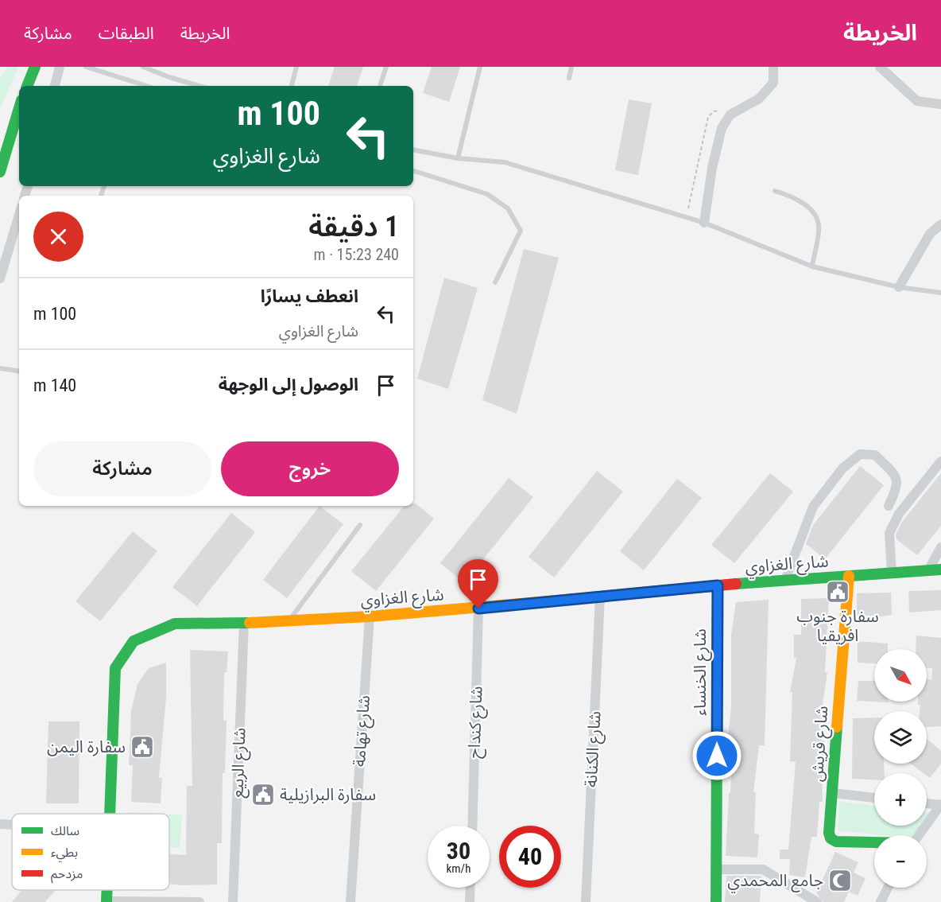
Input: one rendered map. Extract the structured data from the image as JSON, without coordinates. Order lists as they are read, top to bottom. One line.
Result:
{"streets":{"main road":["شارع الغزاوي","شارع الخنساء","شارع قريش"],"street":["شارع كنداح","شارع تهامة","شارع الكنانة","شارع الربيع"]},"crossings":[["شارع الغزاوي","شارع الخنساء"],["شارع الغزاوي","شارع كنداح"],["شارع الغزاوي","شارع تهامة"],["شارع الغزاوي","شارع قريش"],["شارع الغزاوي","شارع الكنانة"],["شارع الغزاوي","شارع الربيع"]],"places":{"public building":["سفارة جنوب افريقيا","سفارة اليمن","سفارة البرازيلية"],"mosque":["جامع المحمدي"]},"legend":["سالك","بطيء","مزدحم"],"north":"bottom right","page":{"header":"الخريطة","nav":["الخريطة","الطبقات","مشاركة"],"turn":["100 m","شارع الغزاوي"],"heading":["1 دقيقة","240 m · 15:23"],"list":[{"name":"انعطف يسارًا","note":"شارع الغزاوي","value":"100 m"},{"name":"الوصول إلى الوجهة","value":"140 m"}],"buttons":["خروج","مشاركة"],"map_buttons":["+","−"],"speed":"30 km/h","limit":"40"}}
